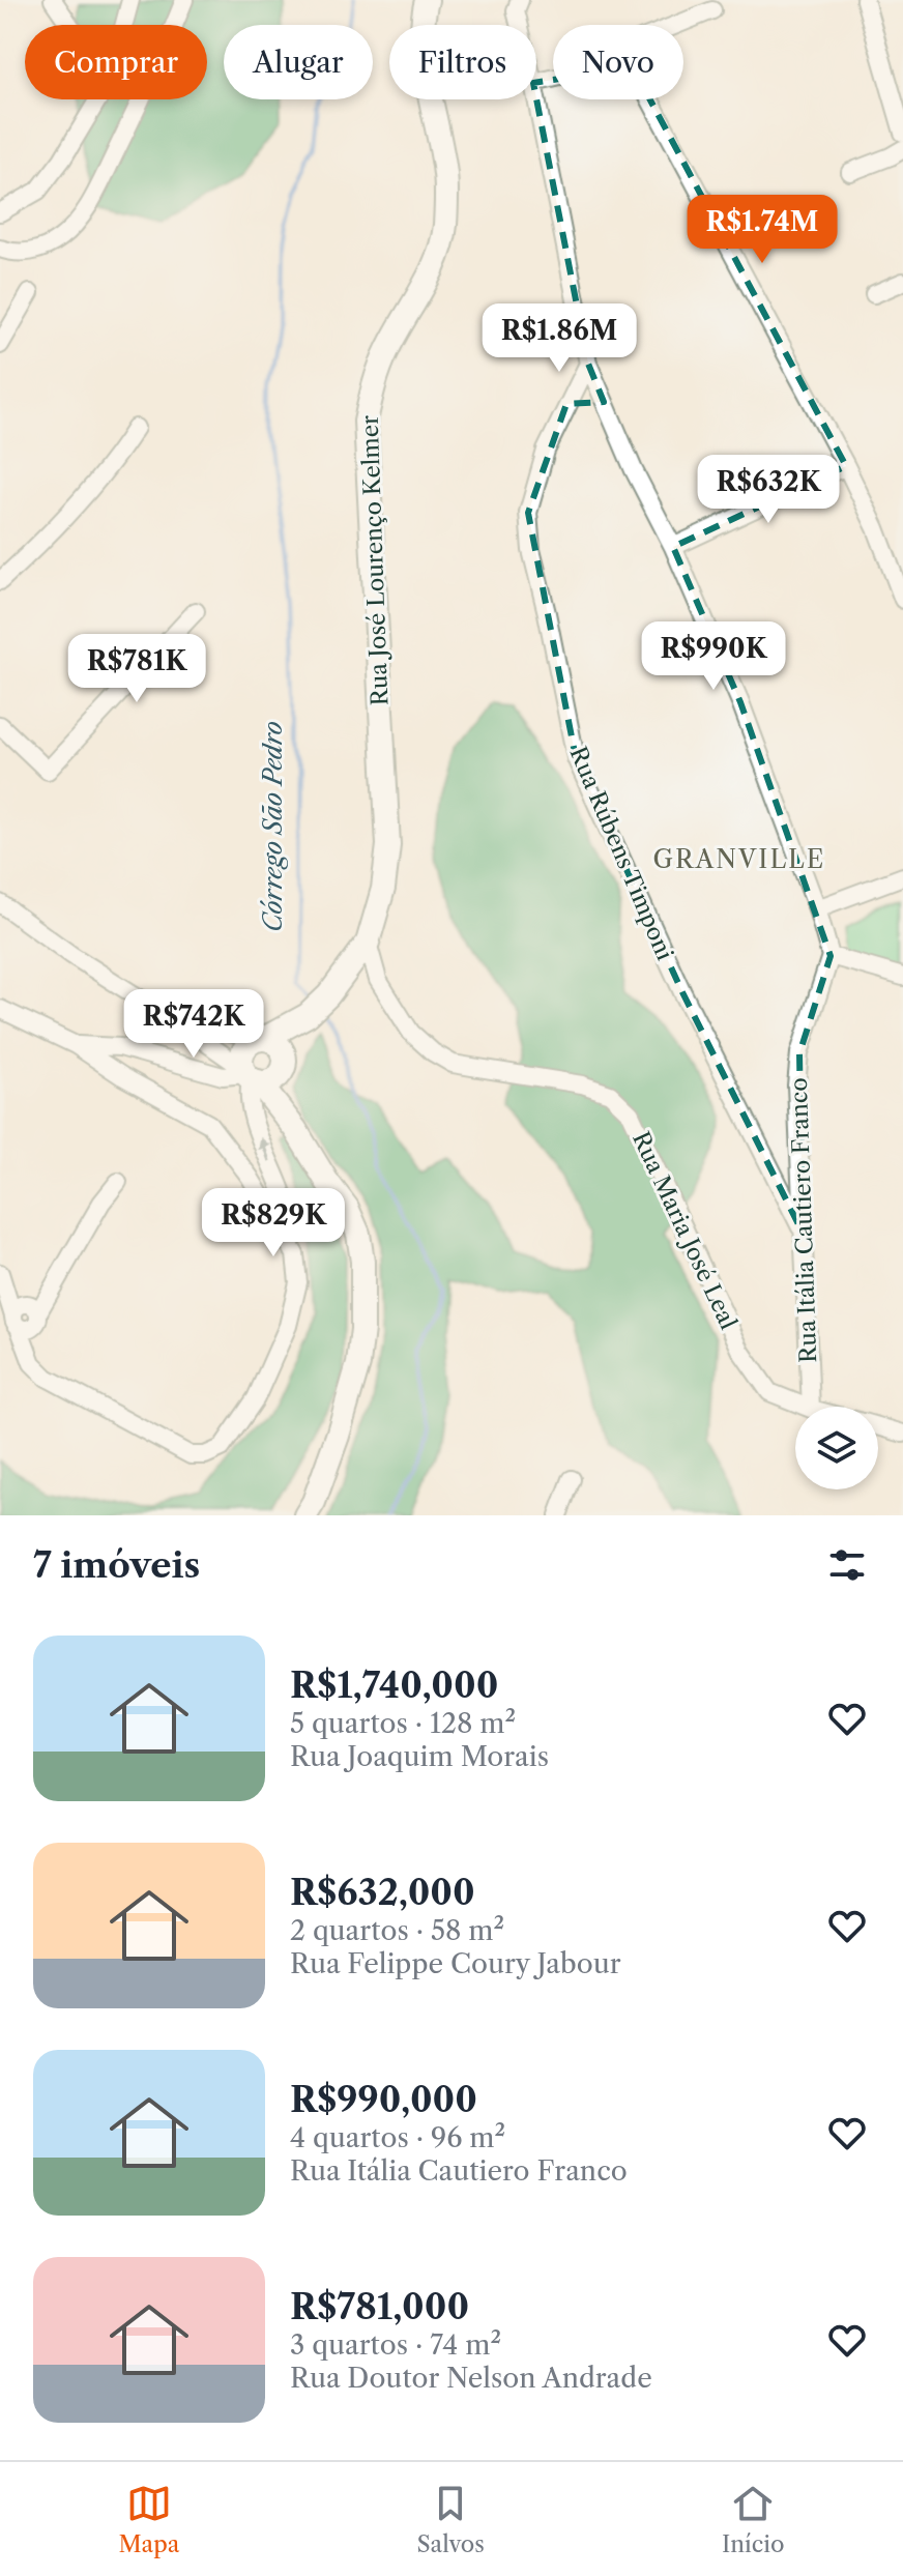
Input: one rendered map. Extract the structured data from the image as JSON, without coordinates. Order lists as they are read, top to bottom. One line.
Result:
{"streets":{"main road":["Rua José Lourenço Kelmer"],"street":["Rua Rúbens Timponi","Rua Itália Cautiero Franco","Rua Maria José Leal"]},"crossings":[["Rua José Lourenço Kelmer","Rua Maria José Leal"],["Rua Rúbens Timponi","Rua Itália Cautiero Franco"]],"districts":["GRANVILLE"],"water":["Córrego São Pedro"],"page":{"chip":["Comprar","Alugar","Filtros","Novo"],"price":["R$1.74M","R$1.86M","R$632K","R$990K","R$781K","R$742K","R$829K"],"heading":"7 imóveis","list":[{"name":"R$1,740,000","note":"5 quartos · 128 m² · Rua Joaquim Morais"},{"name":"R$632,000","note":"2 quartos · 58 m² · Rua Felippe Coury Jabour"},{"name":"R$990,000","note":"4 quartos · 96 m² · Rua Itália Cautiero Franco"},{"name":"R$781,000","note":"3 quartos · 74 m² · Rua Doutor Nelson Andrade"}],"tabs":["Mapa","Salvos","Início"]}}
